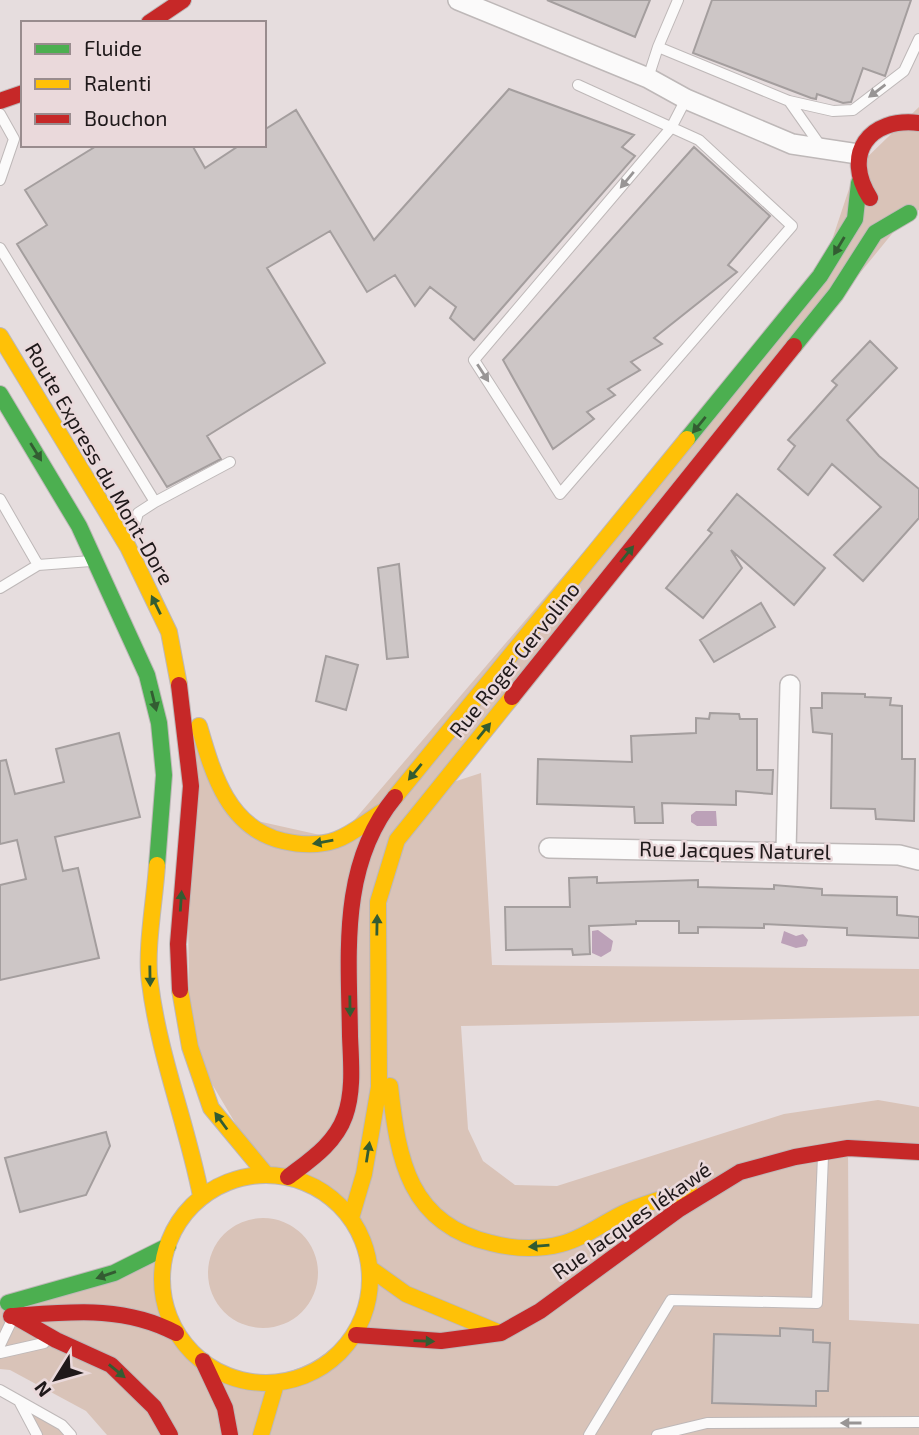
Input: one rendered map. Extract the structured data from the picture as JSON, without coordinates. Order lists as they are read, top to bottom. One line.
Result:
{"streets":{"main road":["Route Express du Mont-Dore","Rue Roger Gervolino","Rue Jacques Iékawé"],"street":["Rue Jacques Naturel"]},"crossings":[["Route Express du Mont-Dore","Rue Roger Gervolino"],["Route Express du Mont-Dore","Rue Jacques Iékawé"],["Rue Roger Gervolino","Rue Jacques Iékawé"]],"legend":["Fluide","Ralenti","Bouchon"],"north":"bottom left"}
